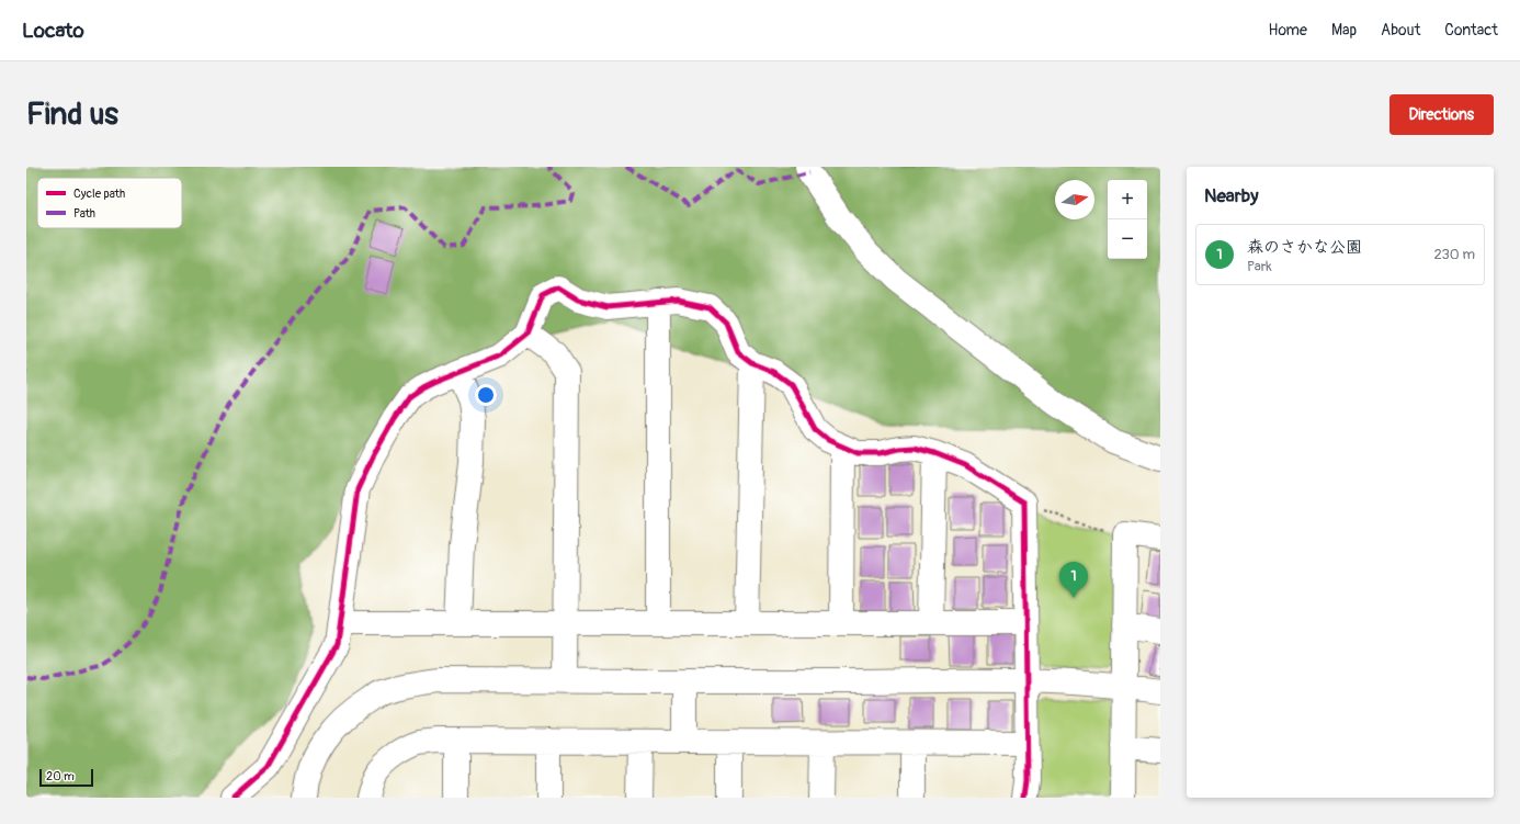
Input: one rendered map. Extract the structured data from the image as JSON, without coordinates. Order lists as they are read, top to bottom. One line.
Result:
{"legend":["Cycle path","Path"],"scale_bar":"20 m","north":"right","page":{"header":"Locato","nav":["Home","Map","About","Contact"],"buttons":"Directions","title":"Find us","heading":"Nearby","map_buttons":["+","−"],"list":[{"mark":"1","name":"森のさかな公園","note":"Park","value":"230 m"}],"pins":"1","scale":"20 m"}}
